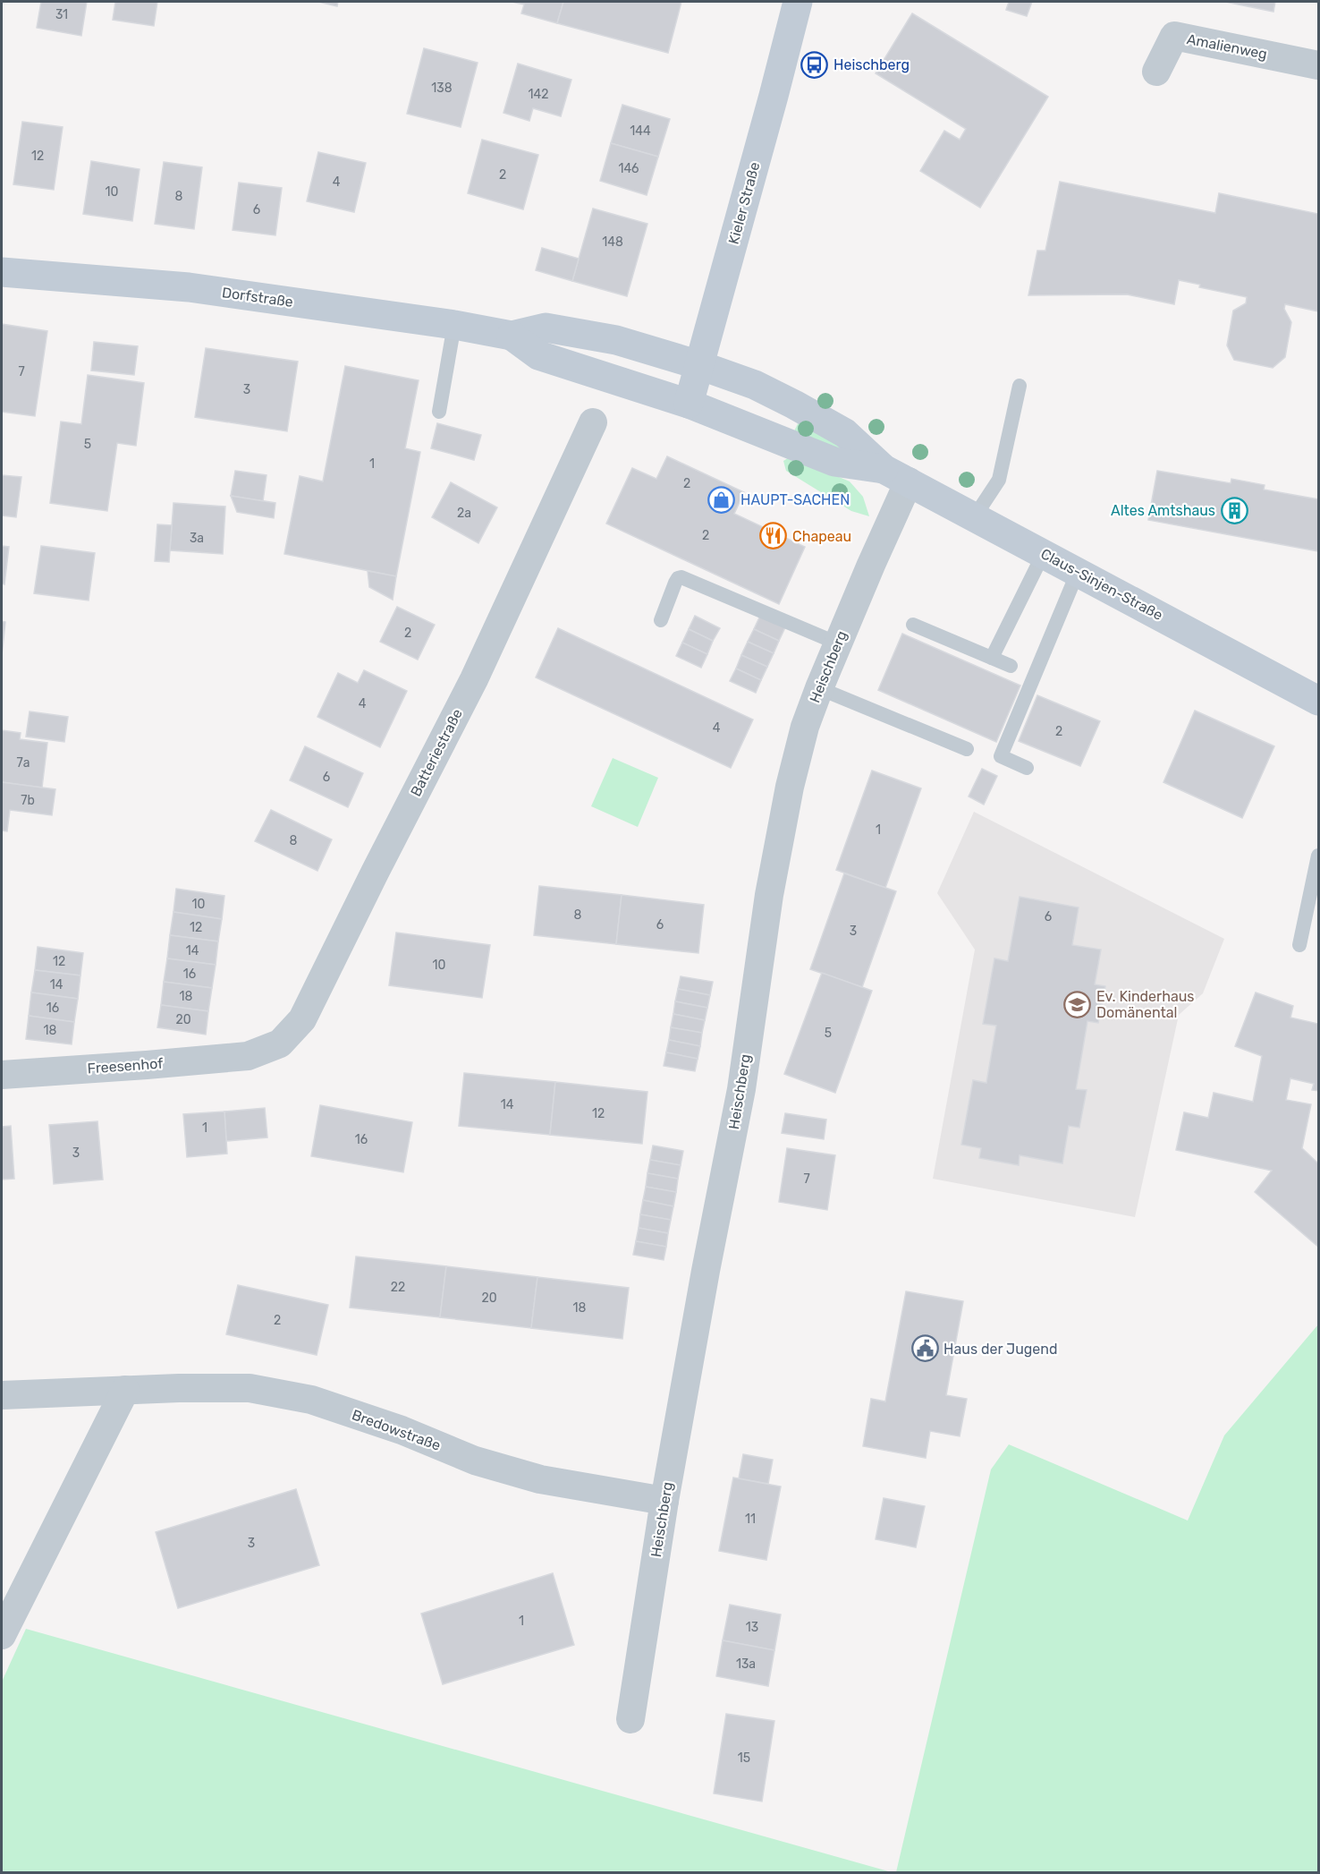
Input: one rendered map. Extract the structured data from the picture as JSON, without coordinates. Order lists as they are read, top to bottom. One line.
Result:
{"streets":{"main road":["Kieler Straße","Dorfstraße","Claus-Sinjen-Straße"],"street":["Amalienweg","Heischberg","Batteriestraße","Freesenhof","Bredowstraße"]},"crossings":[["Kieler Straße","Dorfstraße"],["Kieler Straße","Claus-Sinjen-Straße"],["Dorfstraße","Claus-Sinjen-Straße"],["Claus-Sinjen-Straße","Heischberg"],["Heischberg","Bredowstraße"],["Batteriestraße","Freesenhof"]],"places":{"bus stop":["Heischberg"],"shop":["HAUPT-SACHEN"],"building":["Altes Amtshaus"],"restaurant":["Chapeau"],"school or university":["Ev. Kinderhaus Domänental"],"public building":["Haus der Jugend"]},"house_numbers":["31","138","142","144","12","146","2","4","10","8","6","148","7","3","5","1","2","2a","2","3a","2","4","4","2","7a","6","7b","1","8","10","8","6","6","12","3","14","12","10","16","14","18","16","20","18","5","14","12","1","16","3","7","22","20","18","2","11","3","1","13","13a","15"]}
